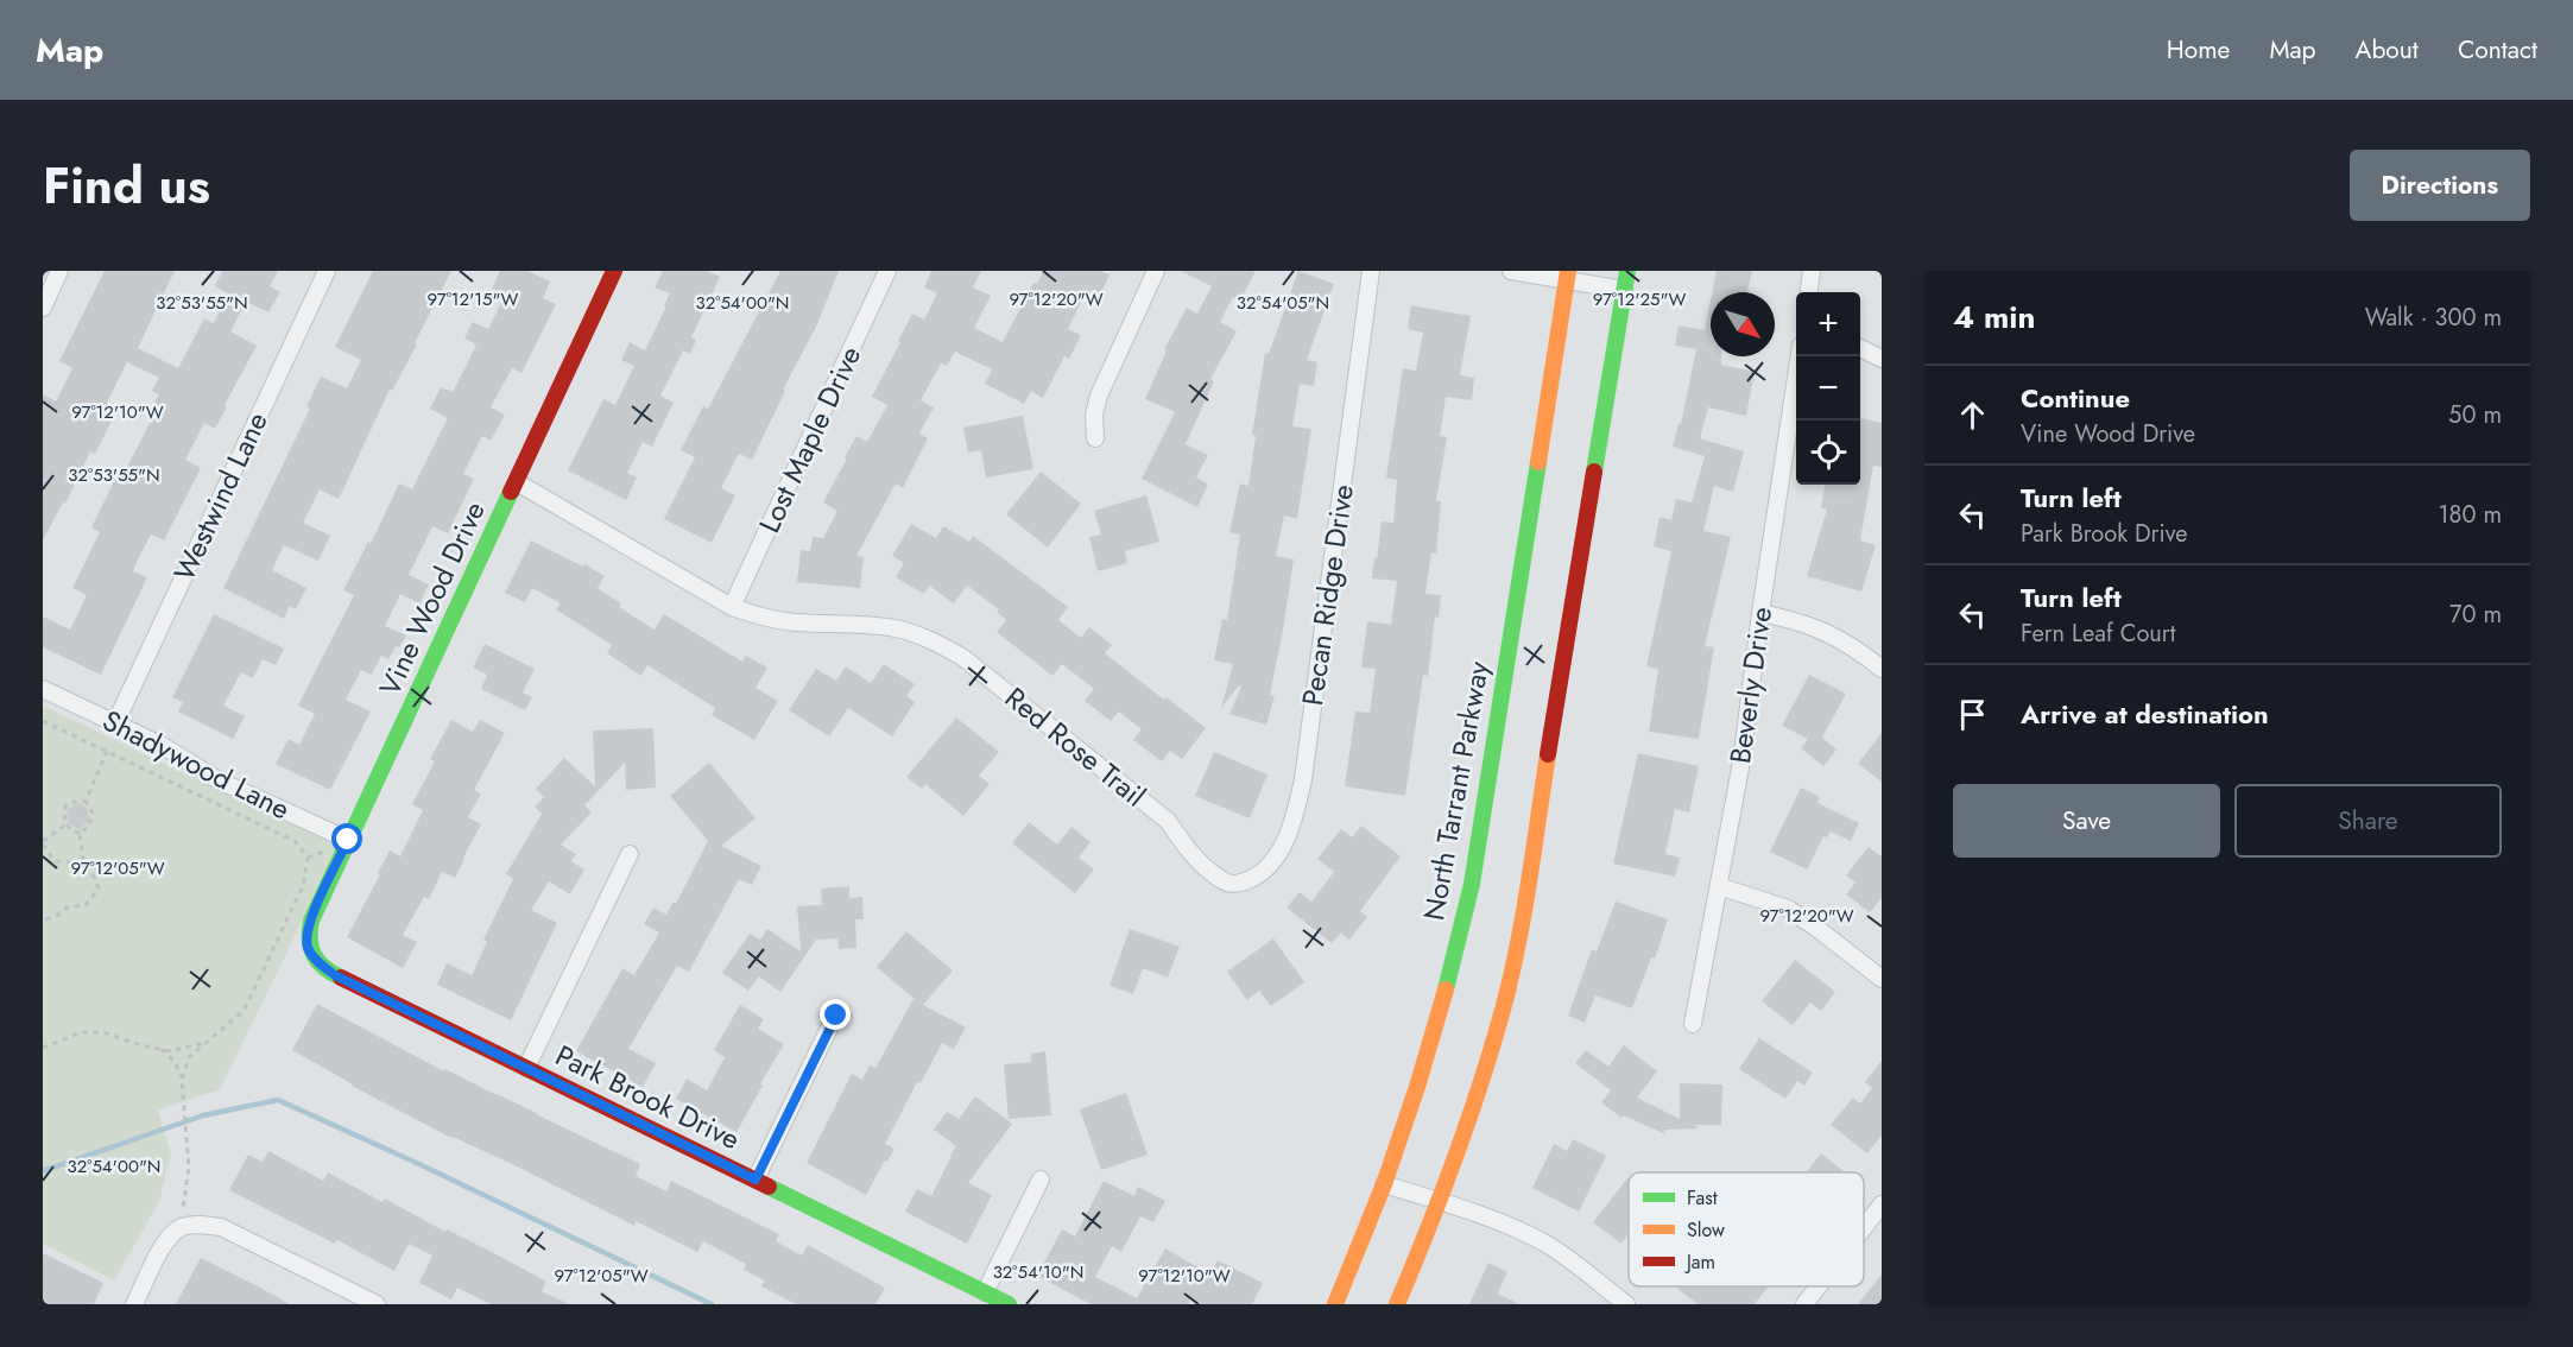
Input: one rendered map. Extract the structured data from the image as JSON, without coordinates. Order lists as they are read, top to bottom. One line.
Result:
{"streets":{"main road":["Vine Wood Drive","North Tarrant Parkway","Park Brook Drive"],"street":["Lost Maple Drive","Westwind Lane","Pecan Ridge Drive","Beverly Drive","Red Rose Trail","Shadywood Lane"]},"crossings":[["Lost Maple Drive","Red Rose Trail"],["Westwind Lane","Shadywood Lane"],["Pecan Ridge Drive","Red Rose Trail"],["Vine Wood Drive","Red Rose Trail"],["Vine Wood Drive","Shadywood Lane"],["Vine Wood Drive","Park Brook Drive"]],"legend":["Fast","Slow","Jam"],"north":"bottom right","page":{"header":"Map","nav":["Home","Map","About","Contact"],"title":"Find us","buttons":["Directions",["Save","Share"]],"heading":["4 min","Walk · 300 m"],"map_buttons":["+","−"],"list":[["Continue","Vine Wood Drive","50 m"],["Turn left","Park Brook Drive","180 m"],["Turn left","Fern Leaf Court","70 m"],"Arrive at destination"]},"coordinates":["97°12'15\"W","97°12'20\"W","97°12'25\"W","32°54'05\"N","32°53'55\"N","32°54'00\"N","97°12'10\"W","97°12'05\"W","32°54'10\"N"]}
